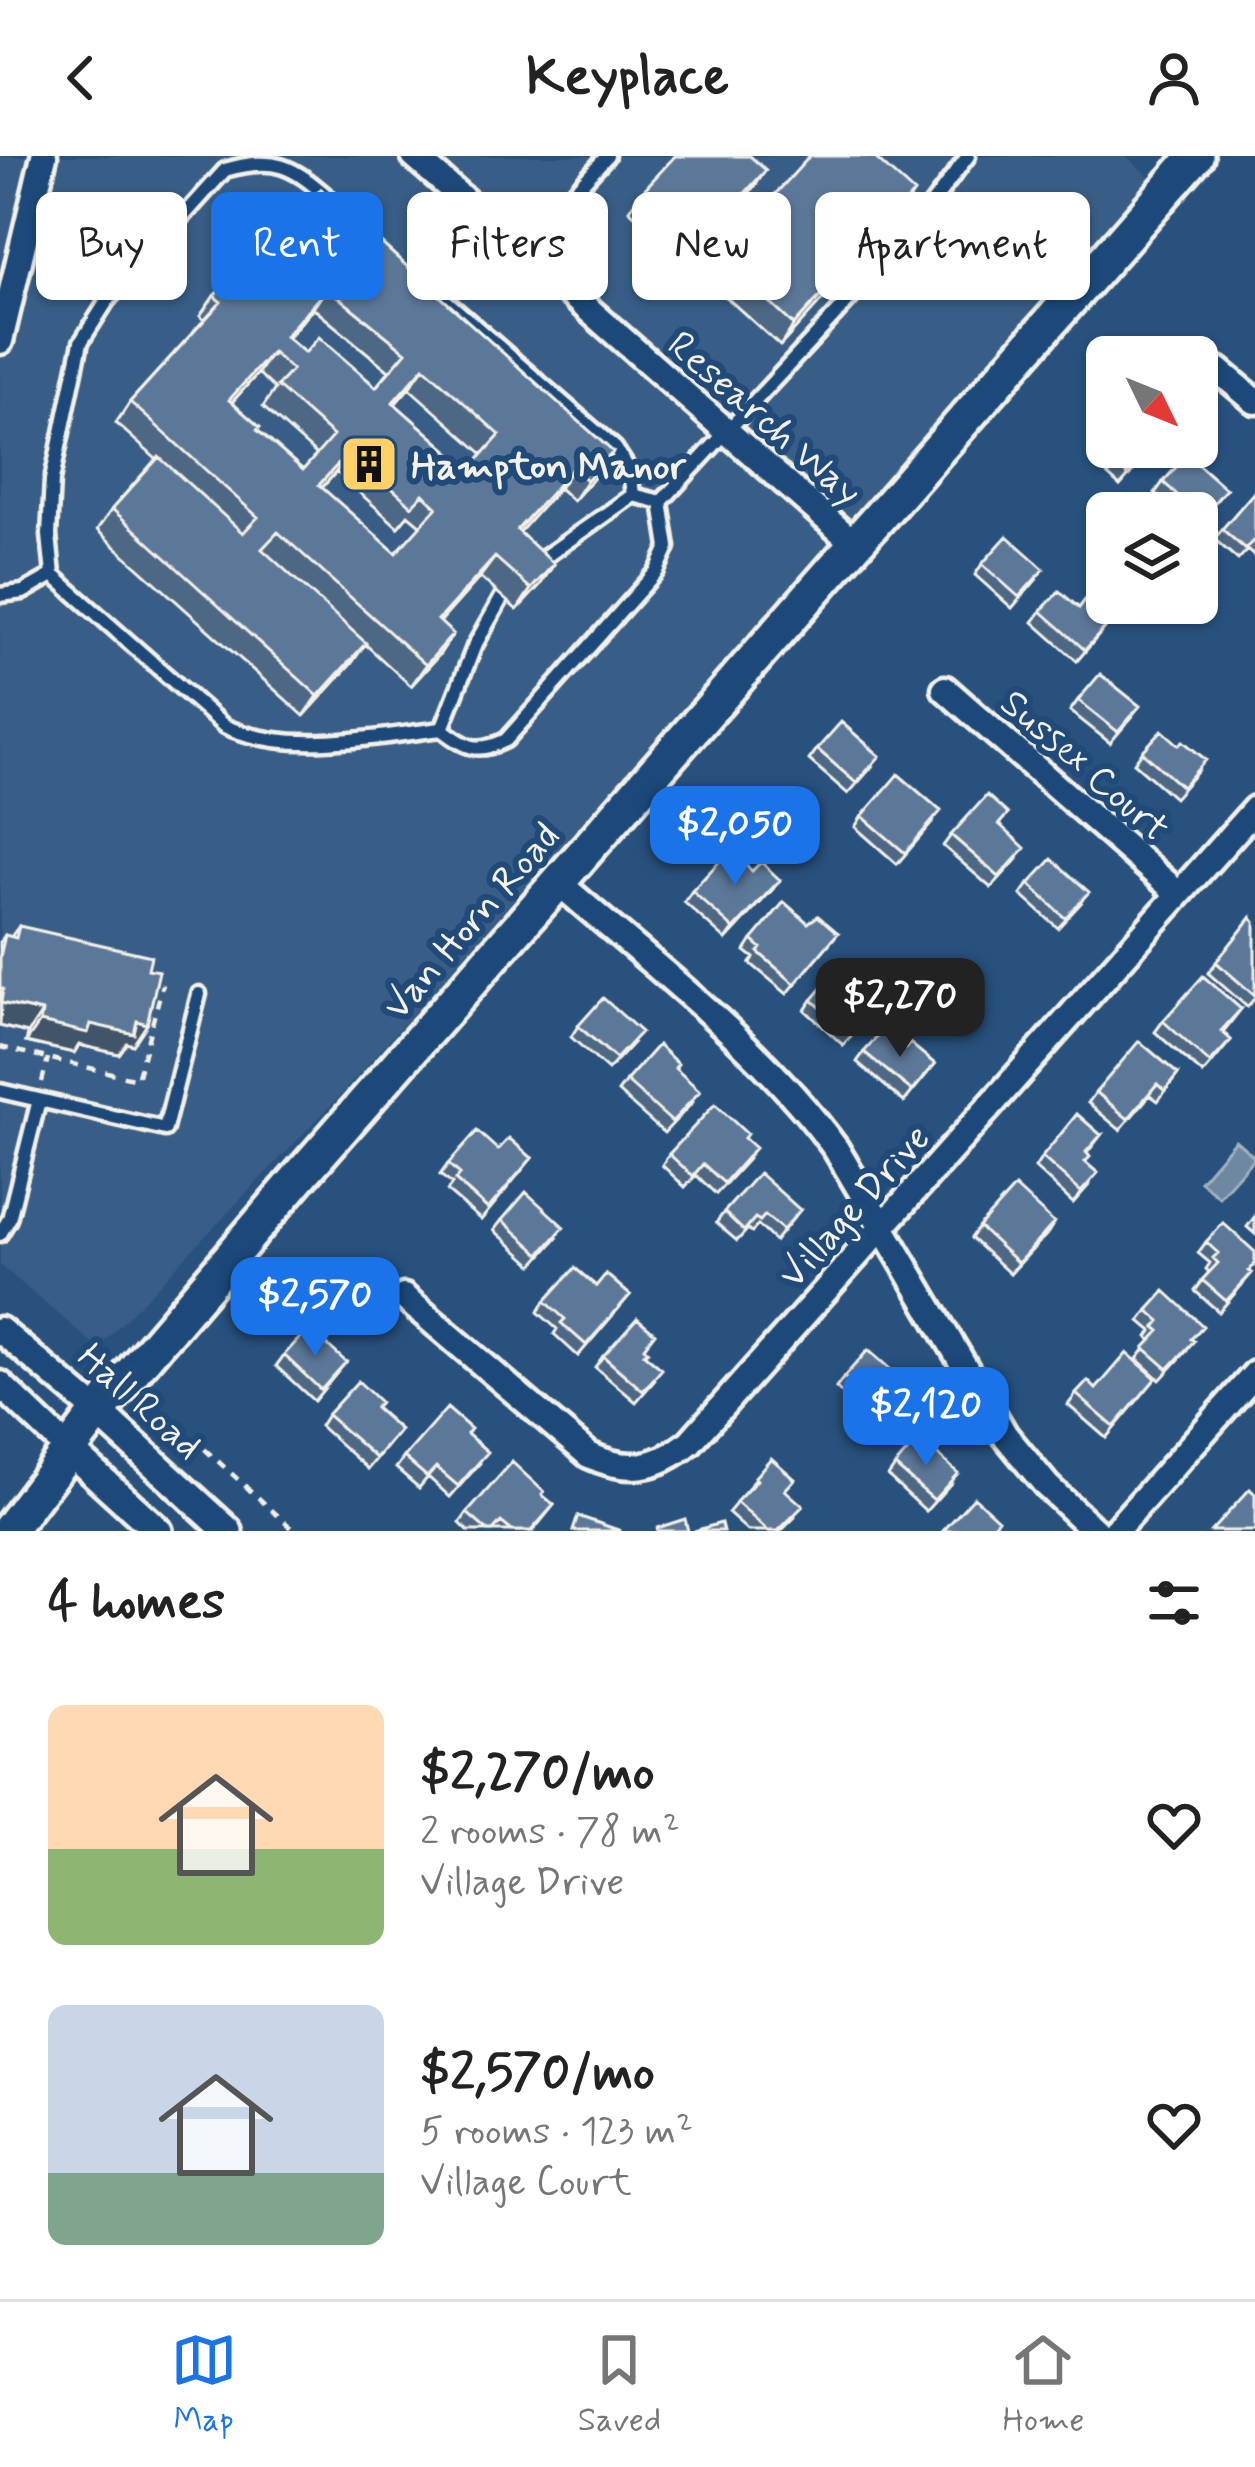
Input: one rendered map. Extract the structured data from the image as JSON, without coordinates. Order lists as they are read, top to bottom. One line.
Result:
{"streets":{"main road":["Van Horn Road"],"street":["Research Way","Sussex Court","Village Drive","Hall Road"]},"crossings":[["Research Way","Van Horn Road"],["Sussex Court","Village Drive"],["Van Horn Road","Hall Road"]],"places":{"building":["Hampton Manor"]},"north":"bottom right","page":{"header":"Keyplace","chip":["Buy","Rent","Filters","New","Apartment"],"price":["$2,050","$2,270","$2,570","$2,120"],"heading":"4 homes","list":[{"name":"$2,270/mo","note":"2 rooms · 78 m² · Village Drive"},{"name":"$2,570/mo","note":"5 rooms · 123 m² · Village Court"}],"tabs":["Map","Saved","Home"]}}
